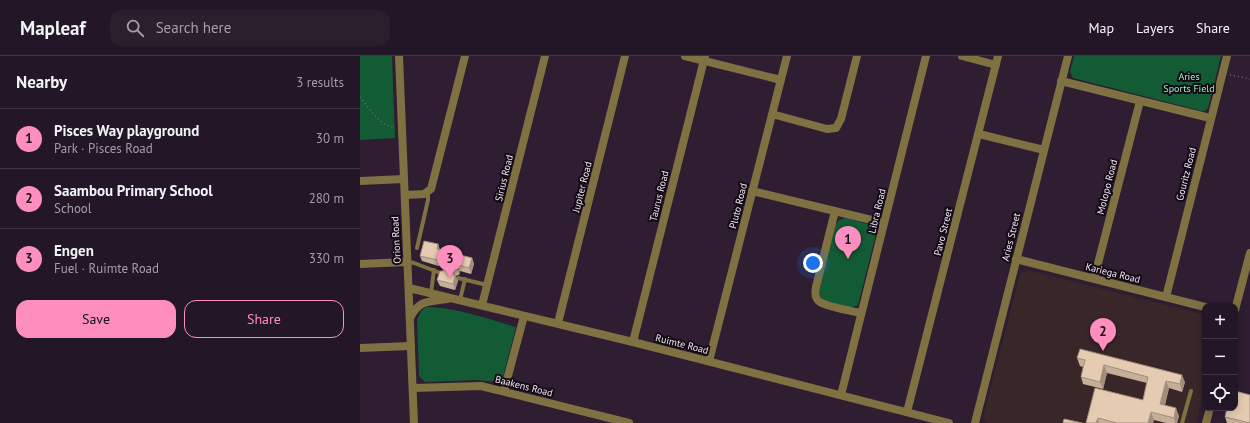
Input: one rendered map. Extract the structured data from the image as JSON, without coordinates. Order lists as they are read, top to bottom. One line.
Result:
{"streets":{"street":["Gouritz Road","Sirius Road","Jupiter Road","Molopo Road","Taurus Road","Pluto Road","Libra Road","Pavo Street","Aries Street","Orion Road","Kariega Road","Ruimte Road","Baakens Road"]},"crossings":[["Gouritz Road","Kariega Road"],["Sirius Road","Ruimte Road"],["Jupiter Road","Ruimte Road"],["Molopo Road","Kariega Road"],["Taurus Road","Ruimte Road"],["Pluto Road","Ruimte Road"],["Libra Road","Ruimte Road"],["Pavo Street","Ruimte Road"],["Aries Street","Kariega Road"],["Orion Road","Ruimte Road"],["Orion Road","Baakens Road"]],"parks":["Aries Sports Field"],"page":{"header":"Mapleaf","search":"Search here","nav":["Map","Layers","Share"],"heading":["Nearby","3 results"],"list":[{"mark":"1","name":"Pisces Way playground","note":"Park · Pisces Road","value":"30 m"},{"mark":"2","name":"Saambou Primary School","note":"School","value":"280 m"},{"mark":"3","name":"Engen","note":"Fuel · Ruimte Road","value":"330 m"}],"pins":["1","3","2"],"buttons":["Save","Share"],"map_buttons":["+","−"]}}
